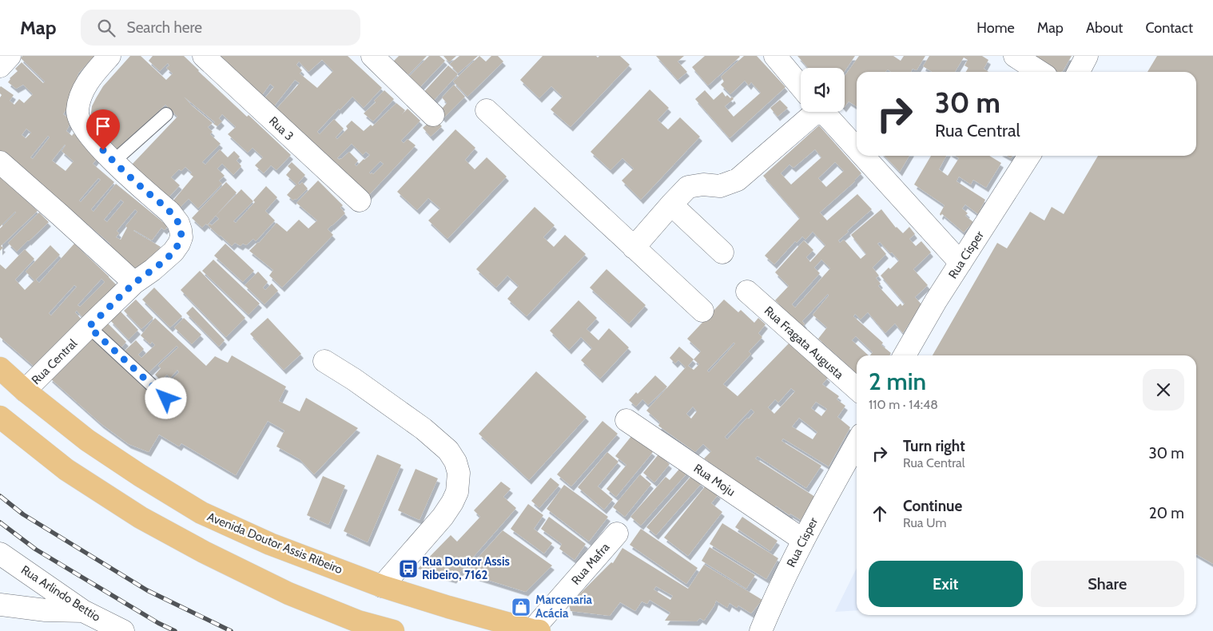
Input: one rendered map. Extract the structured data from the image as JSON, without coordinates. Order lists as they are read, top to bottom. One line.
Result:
{"streets":{"main road":["Avenida Doutor Assis Ribeiro"],"street":["Rua 3","Rua Císper","Rua Fragata Augusta","Rua Central","Rua Moju","Rua Mafra","Rua Arlindo Bettio"]},"crossings":[["Rua Císper","Rua Moju"],["Rua Central","Avenida Doutor Assis Ribeiro"],["Avenida Doutor Assis Ribeiro","Rua Mafra"]],"places":{"bus stop":["Rua Doutor Assis Ribeiro, 7162"],"shop":["Marcenaria Acácia"]},"page":{"header":"Map","search":"Search here","nav":["Home","Map","About","Contact"],"turn":["30 m","Rua Central"],"heading":["2 min","110 m · 14:48"],"list":[{"name":"Turn right","note":"Rua Central","value":"30 m"},{"name":"Continue","note":"Rua Um","value":"20 m"}],"buttons":["Exit","Share"]}}
